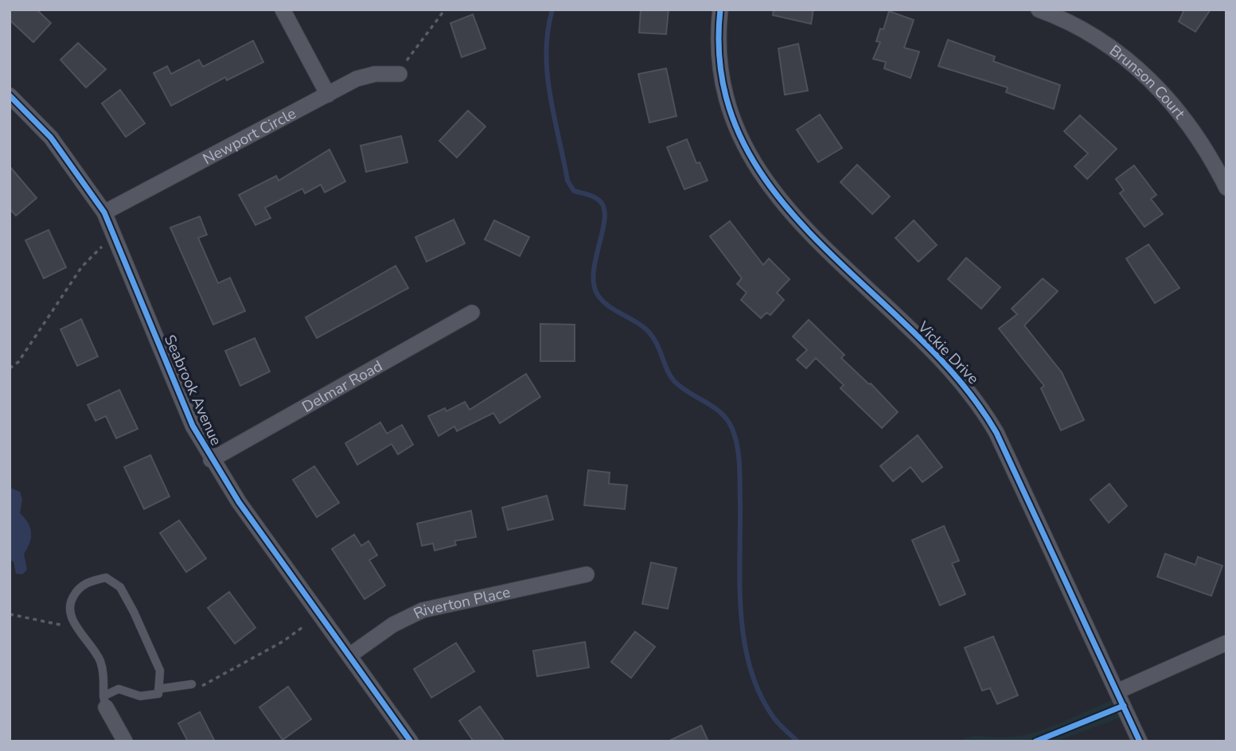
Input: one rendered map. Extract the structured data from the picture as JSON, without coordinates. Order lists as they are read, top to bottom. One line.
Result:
{"streets":{"street":["Brunson Court","Newport Circle","Vickie Drive","Delmar Road","Seabrook Avenue","Riverton Place"]},"crossings":[["Newport Circle","Seabrook Avenue"],["Delmar Road","Seabrook Avenue"],["Seabrook Avenue","Riverton Place"]]}
